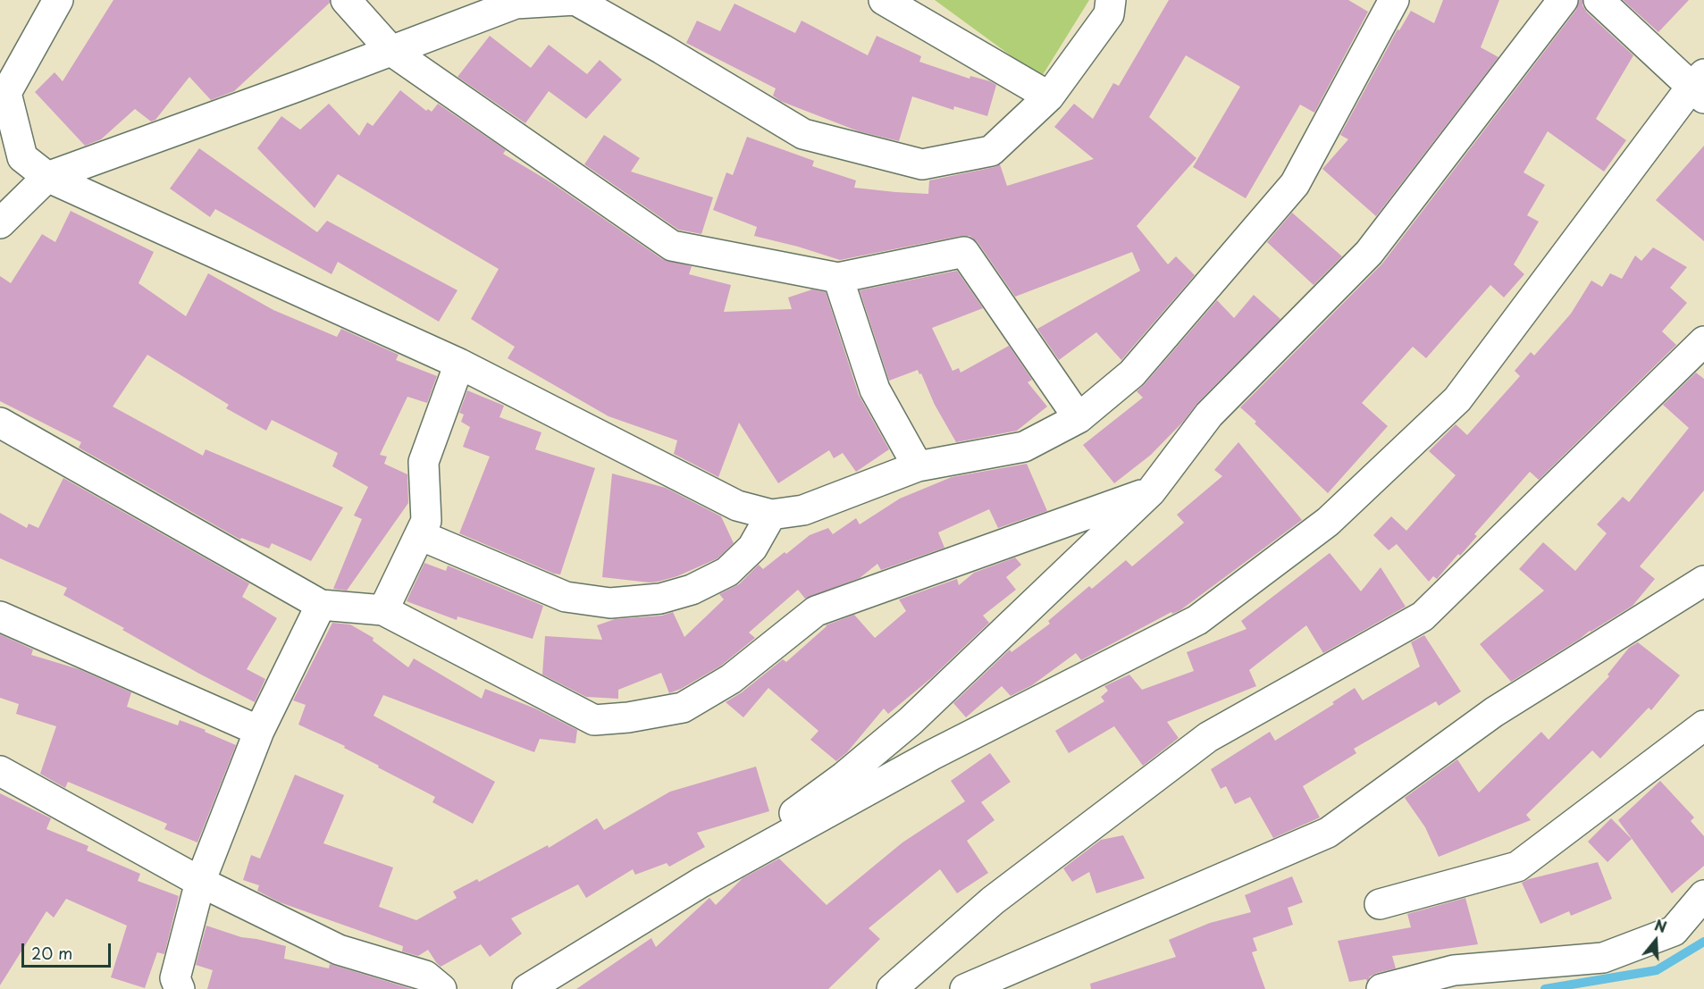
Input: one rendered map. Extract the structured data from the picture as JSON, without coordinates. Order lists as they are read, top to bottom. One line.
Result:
{"scale_bar":"20 m","north":"top"}
